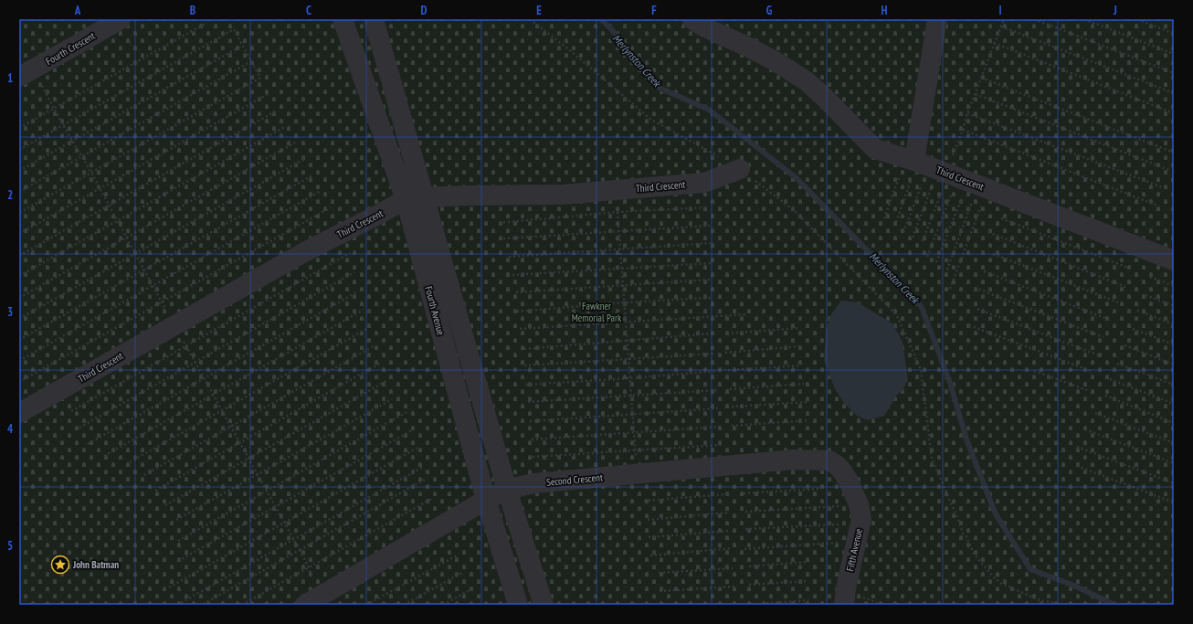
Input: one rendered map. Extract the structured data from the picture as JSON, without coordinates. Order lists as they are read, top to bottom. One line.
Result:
{"streets":{"lane":["Fourth Crescent","Third Crescent","Fourth Avenue","Second Crescent","Fifth Avenue"]},"crossings":[["Third Crescent","Fourth Avenue"],["Fourth Avenue","Second Crescent"],["Second Crescent","Fifth Avenue"]],"water":["Merlynston Creek"],"parks":["Fawkner Memorial Park"],"places":{"place":["John Batman"]},"grid":{"columns":["A","B","C","D","E","F","G","H","I","J"],"rows":["1","2","3","4","5"]}}
